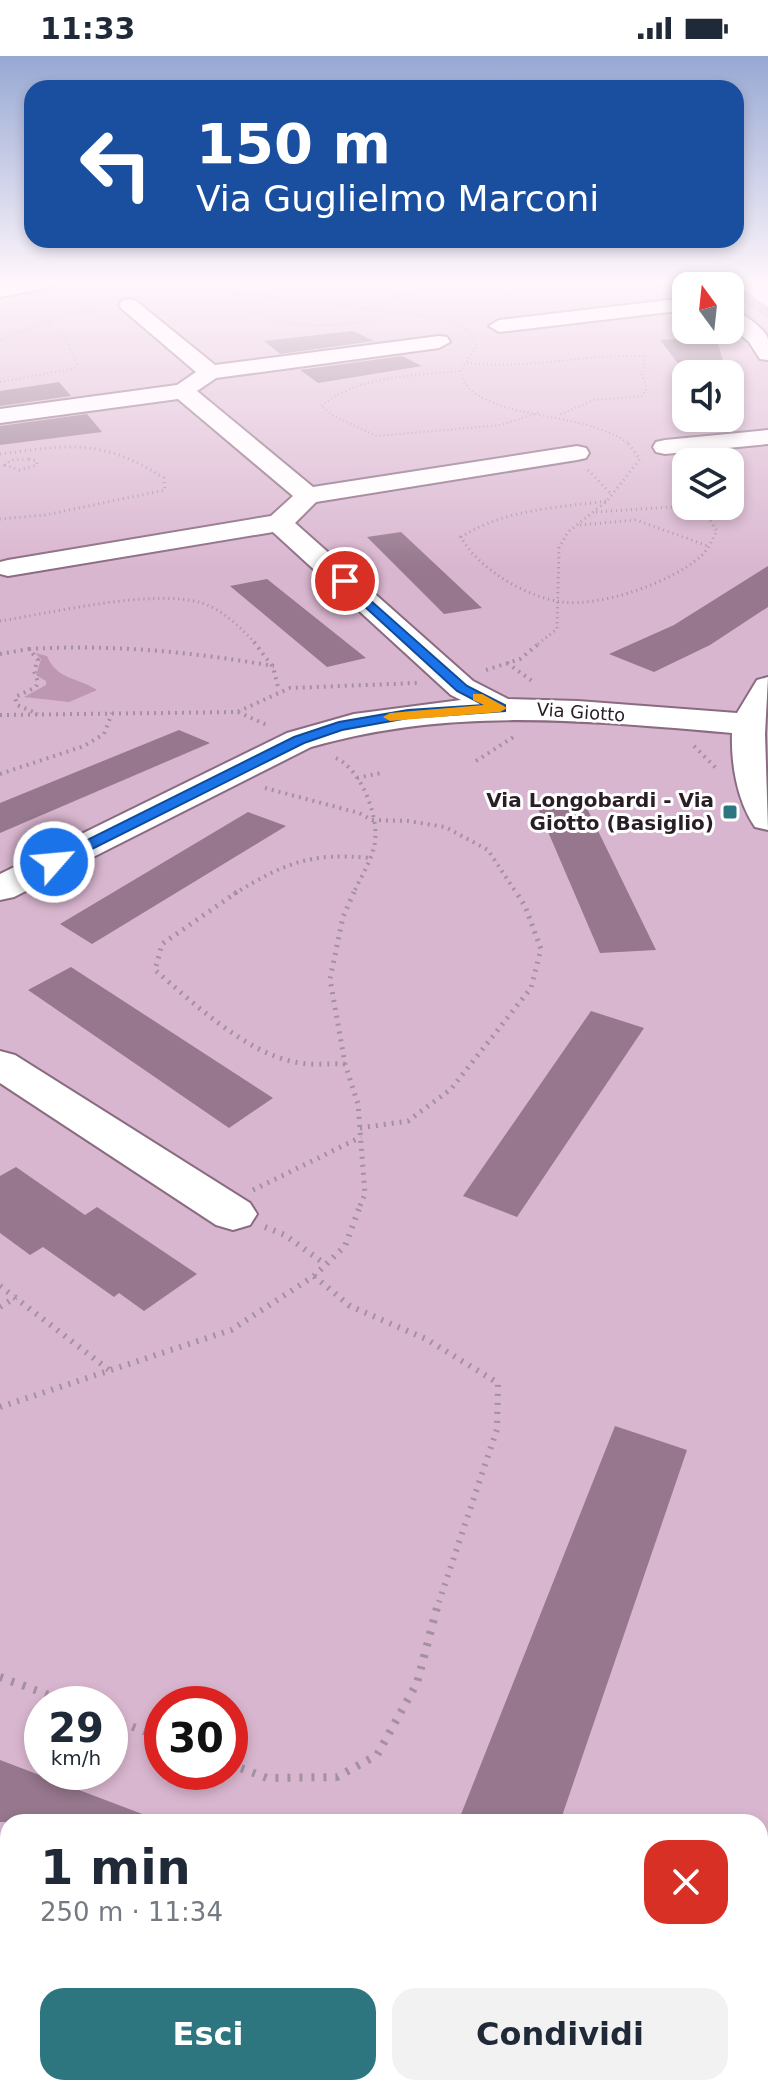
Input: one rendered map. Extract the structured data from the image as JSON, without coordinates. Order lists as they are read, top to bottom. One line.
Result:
{"streets":{"street":["Via Giotto"]},"places":{"transit":["Via Longobardi - Via Giotto (Basiglio)"]},"north":"top","page":{"status":"11:33","turn":["150 m","Via Guglielmo Marconi"],"speed":"29 km/h","limit":"30","heading":["1 min","250 m · 11:34"],"buttons":["Esci","Condividi"]}}
